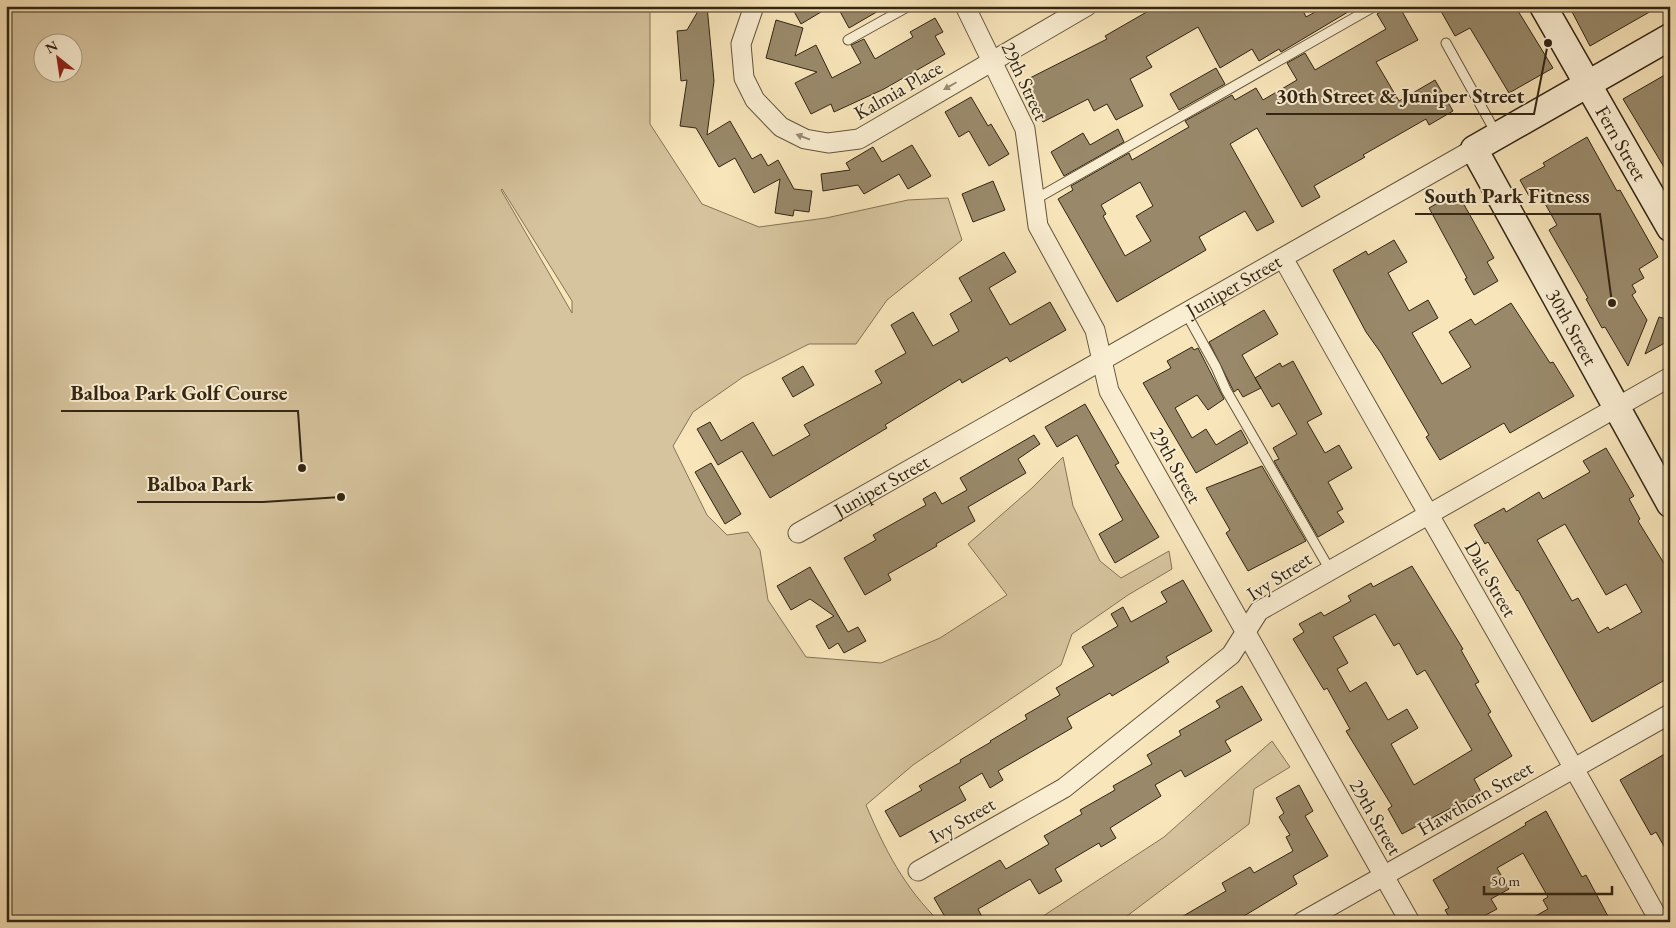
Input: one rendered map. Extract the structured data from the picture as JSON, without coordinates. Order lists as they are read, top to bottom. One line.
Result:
{"streets":{"street":["29th Street","Kalmia Place","Fern Street","Juniper Street","30th Street","Ivy Street","Dale Street","Hawthorn Street"]},"crossings":[["29th Street","Kalmia Place"],["29th Street","Juniper Street"],["29th Street","Ivy Street"],["29th Street","Hawthorn Street"],["Fern Street","Juniper Street"],["Juniper Street","30th Street"],["Juniper Street","Dale Street"],["30th Street","Ivy Street"],["Ivy Street","Dale Street"],["Dale Street","Hawthorn Street"]],"places":["30th Street & Juniper Street","South Park Fitness","Balboa Park Golf Course","Balboa Park"],"scale_bar":"50 m","north":"top left"}
